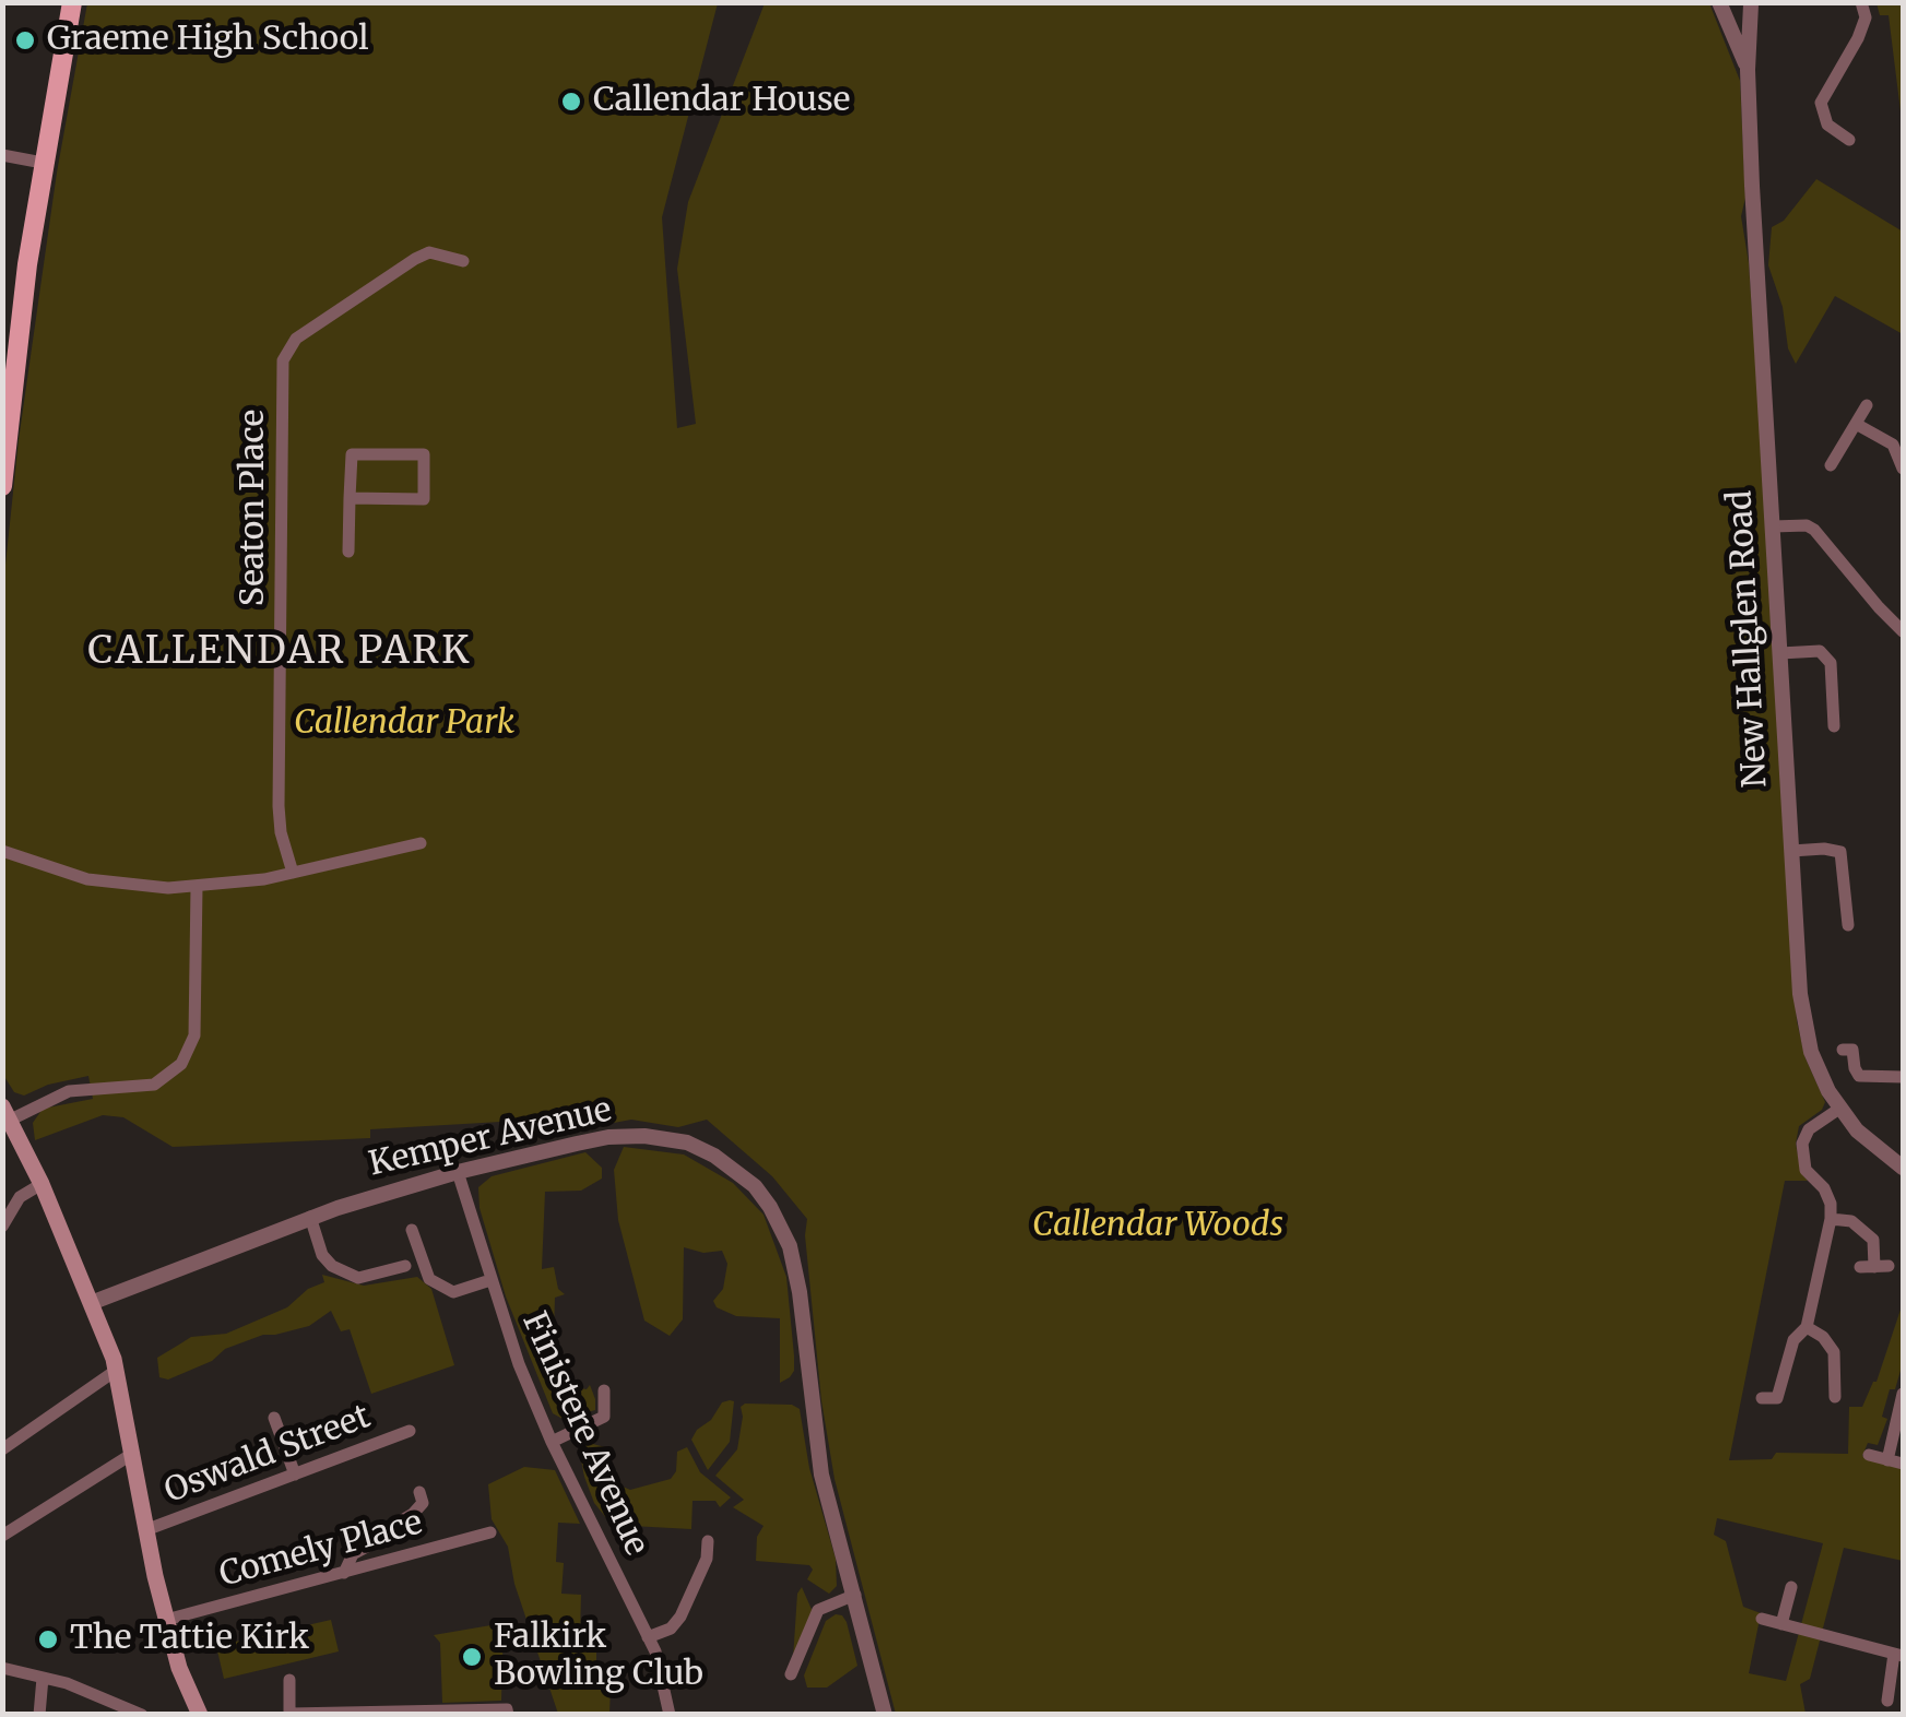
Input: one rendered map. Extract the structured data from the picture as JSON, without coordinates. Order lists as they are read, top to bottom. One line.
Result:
{"streets":{"street":["Seaton Place","New Hallglen Road","Kemper Avenue","Finistere Avenue","Oswald Street","Comely Place"]},"crossings":[["Kemper Avenue","Finistere Avenue"]],"districts":["CALLENDAR PARK"],"parks":["Callendar Park","Callendar Woods"],"places":["Graeme High School","Callendar House","The Tattie Kirk","Falkirk Bowling Club"]}
